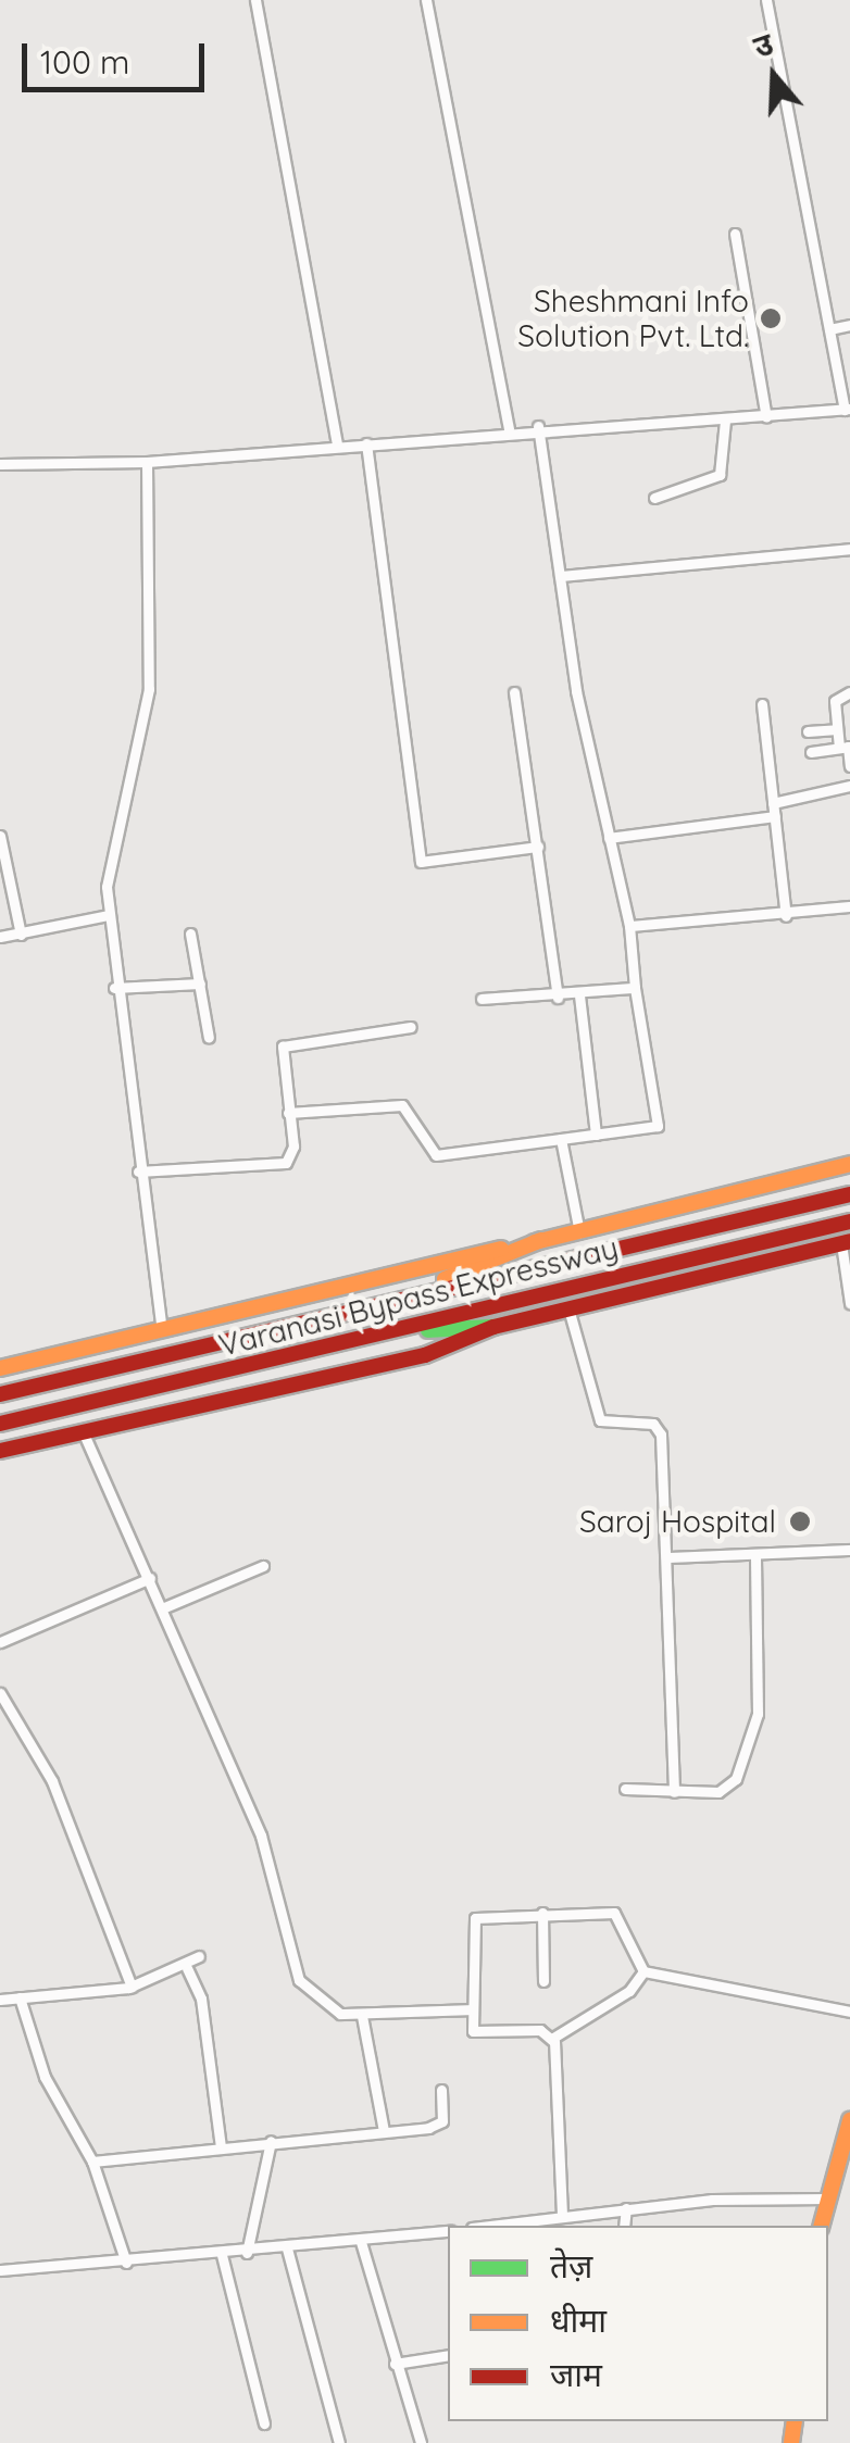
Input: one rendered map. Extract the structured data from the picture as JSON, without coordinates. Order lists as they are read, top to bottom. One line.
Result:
{"streets":{"main road":["Varanasi Bypass Expressway"]},"places":["Sheshmani Info Solution Pvt. Ltd.","Saroj Hospital"],"legend":["तेज़","धीमा","जाम"],"scale_bar":"100 m","north":"top"}
